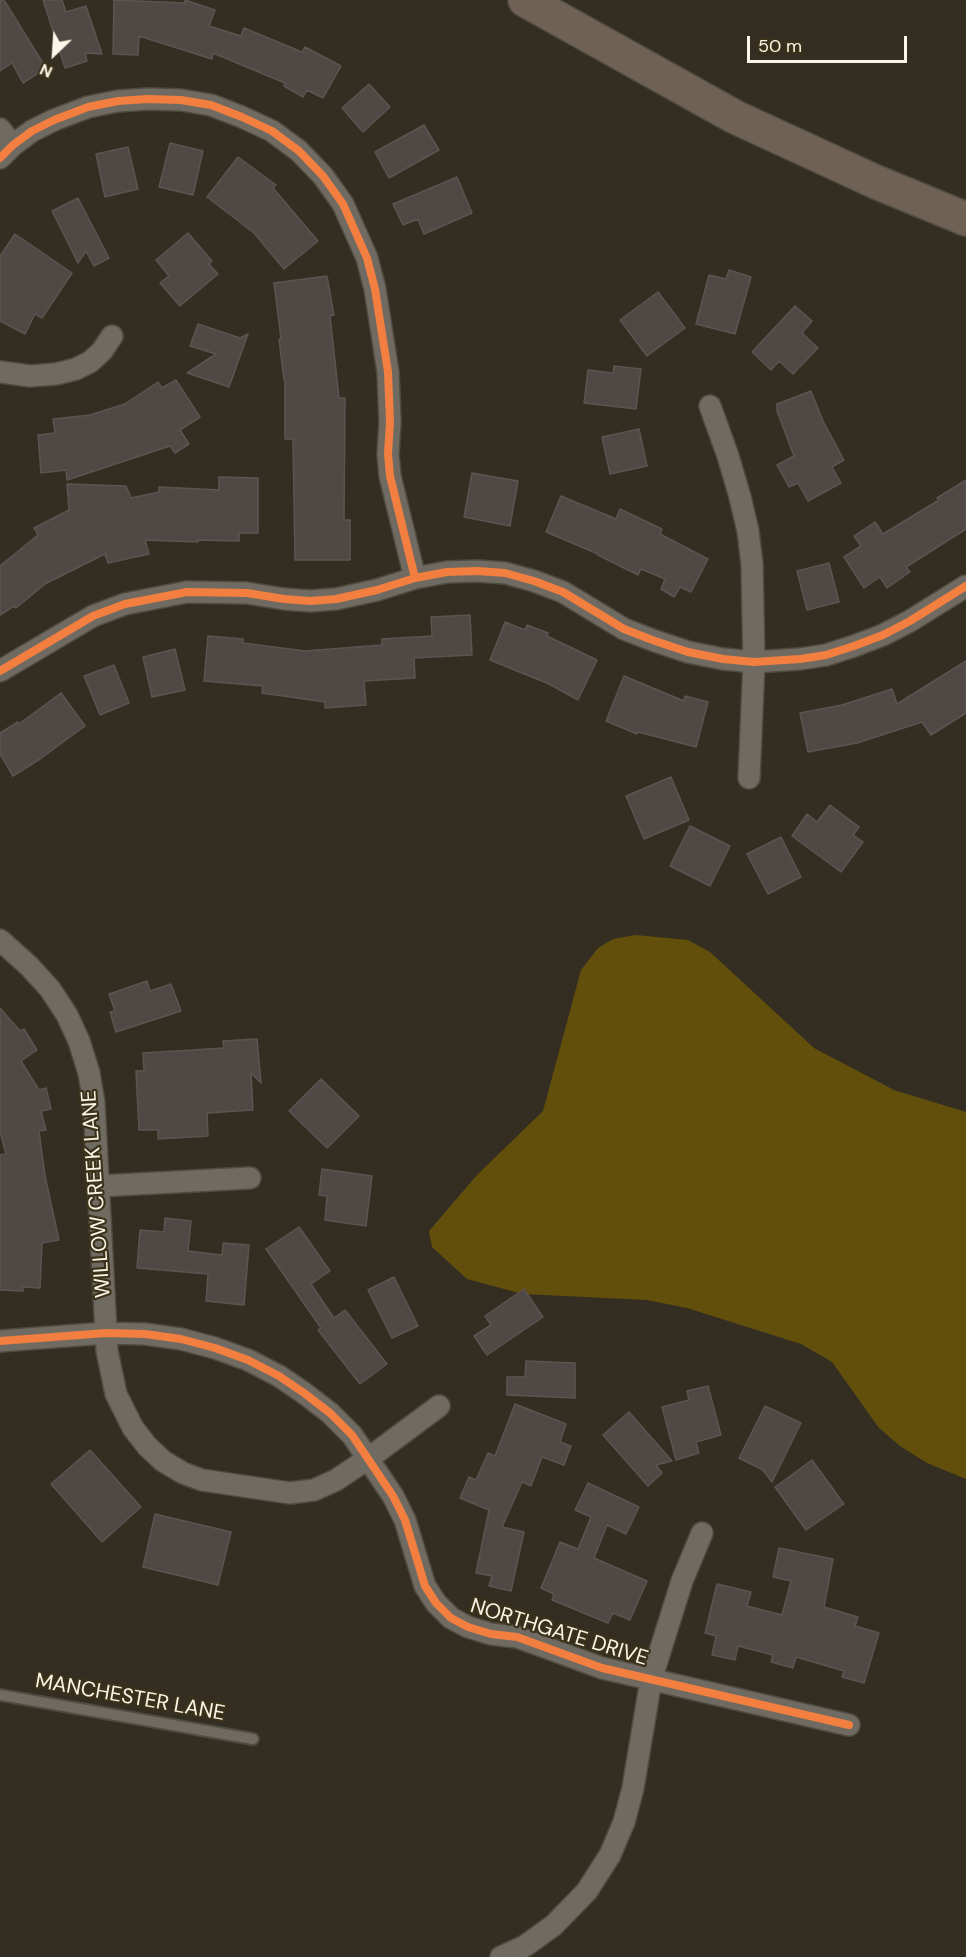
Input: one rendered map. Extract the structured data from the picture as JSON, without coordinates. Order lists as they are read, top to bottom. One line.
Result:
{"streets":{"street":["WILLOW CREEK LANE","NORTHGATE DRIVE"],"lane":["MANCHESTER LANE"]},"crossings":[["WILLOW CREEK LANE","NORTHGATE DRIVE"]],"scale_bar":"50 m","north":"bottom left"}
